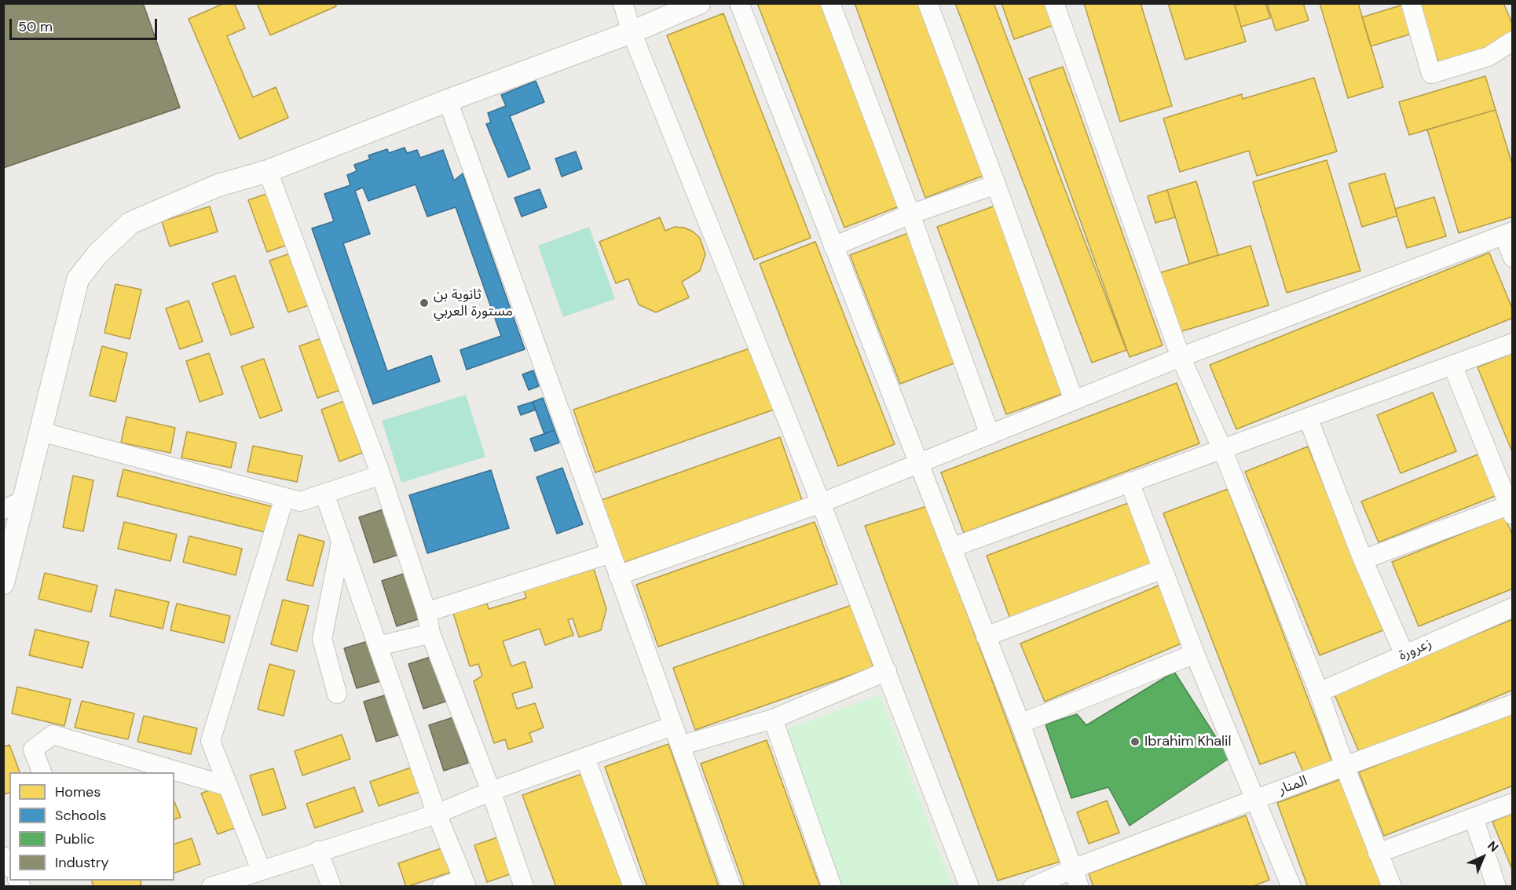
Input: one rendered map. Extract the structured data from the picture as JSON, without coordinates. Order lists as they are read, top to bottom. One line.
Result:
{"streets":{"street":["زعرورة","المنار"]},"places":["ثانوية بن مستورة العربي","Ibrahim Khalil"],"legend":["Homes","Schools","Public","Industry"],"scale_bar":"50 m","north":"top right"}
